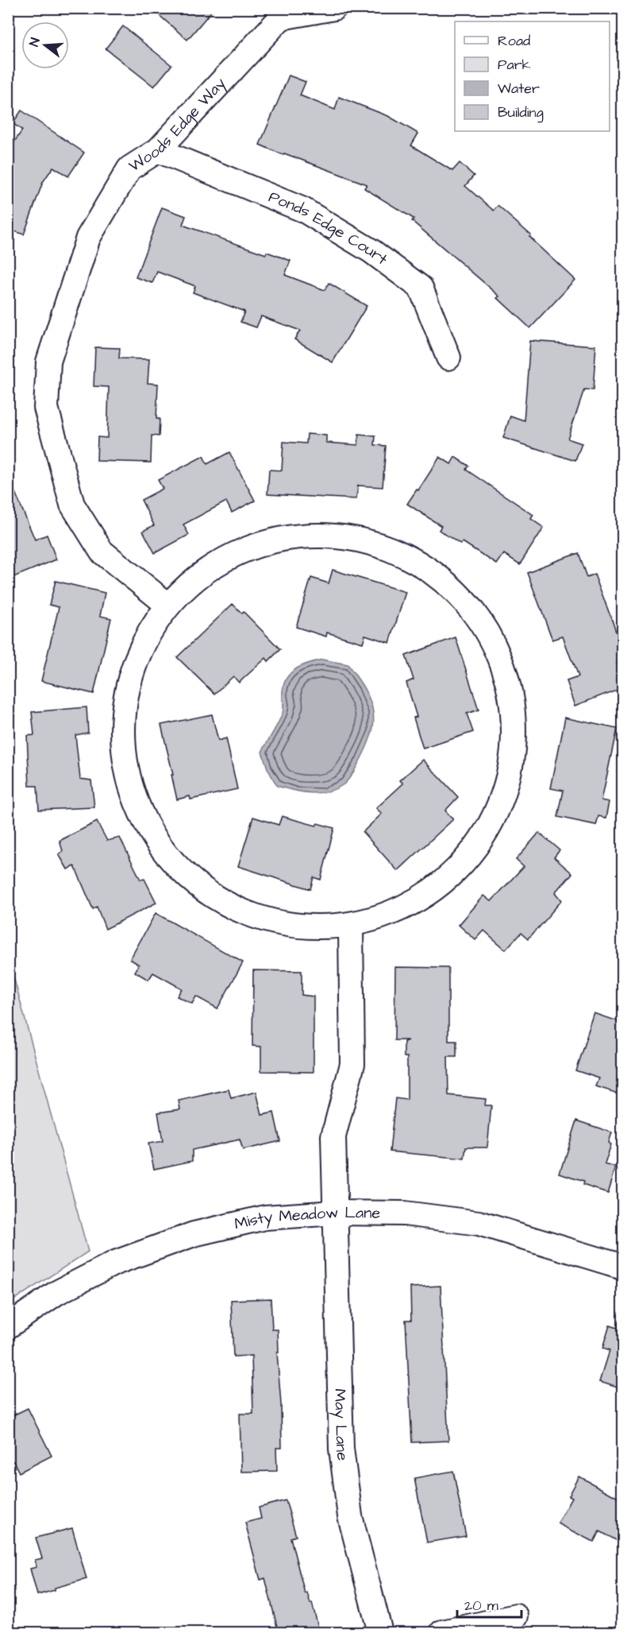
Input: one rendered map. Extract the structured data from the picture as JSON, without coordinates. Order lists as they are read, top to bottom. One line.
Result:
{"streets":{"street":["Woods Edge Way","Ponds Edge Court","Misty Meadow Lane","May Lane"]},"crossings":[["Woods Edge Way","Ponds Edge Court"],["Misty Meadow Lane","May Lane"]],"legend":["Road","Park","Water","Building"],"scale_bar":"20 m","north":"left"}
